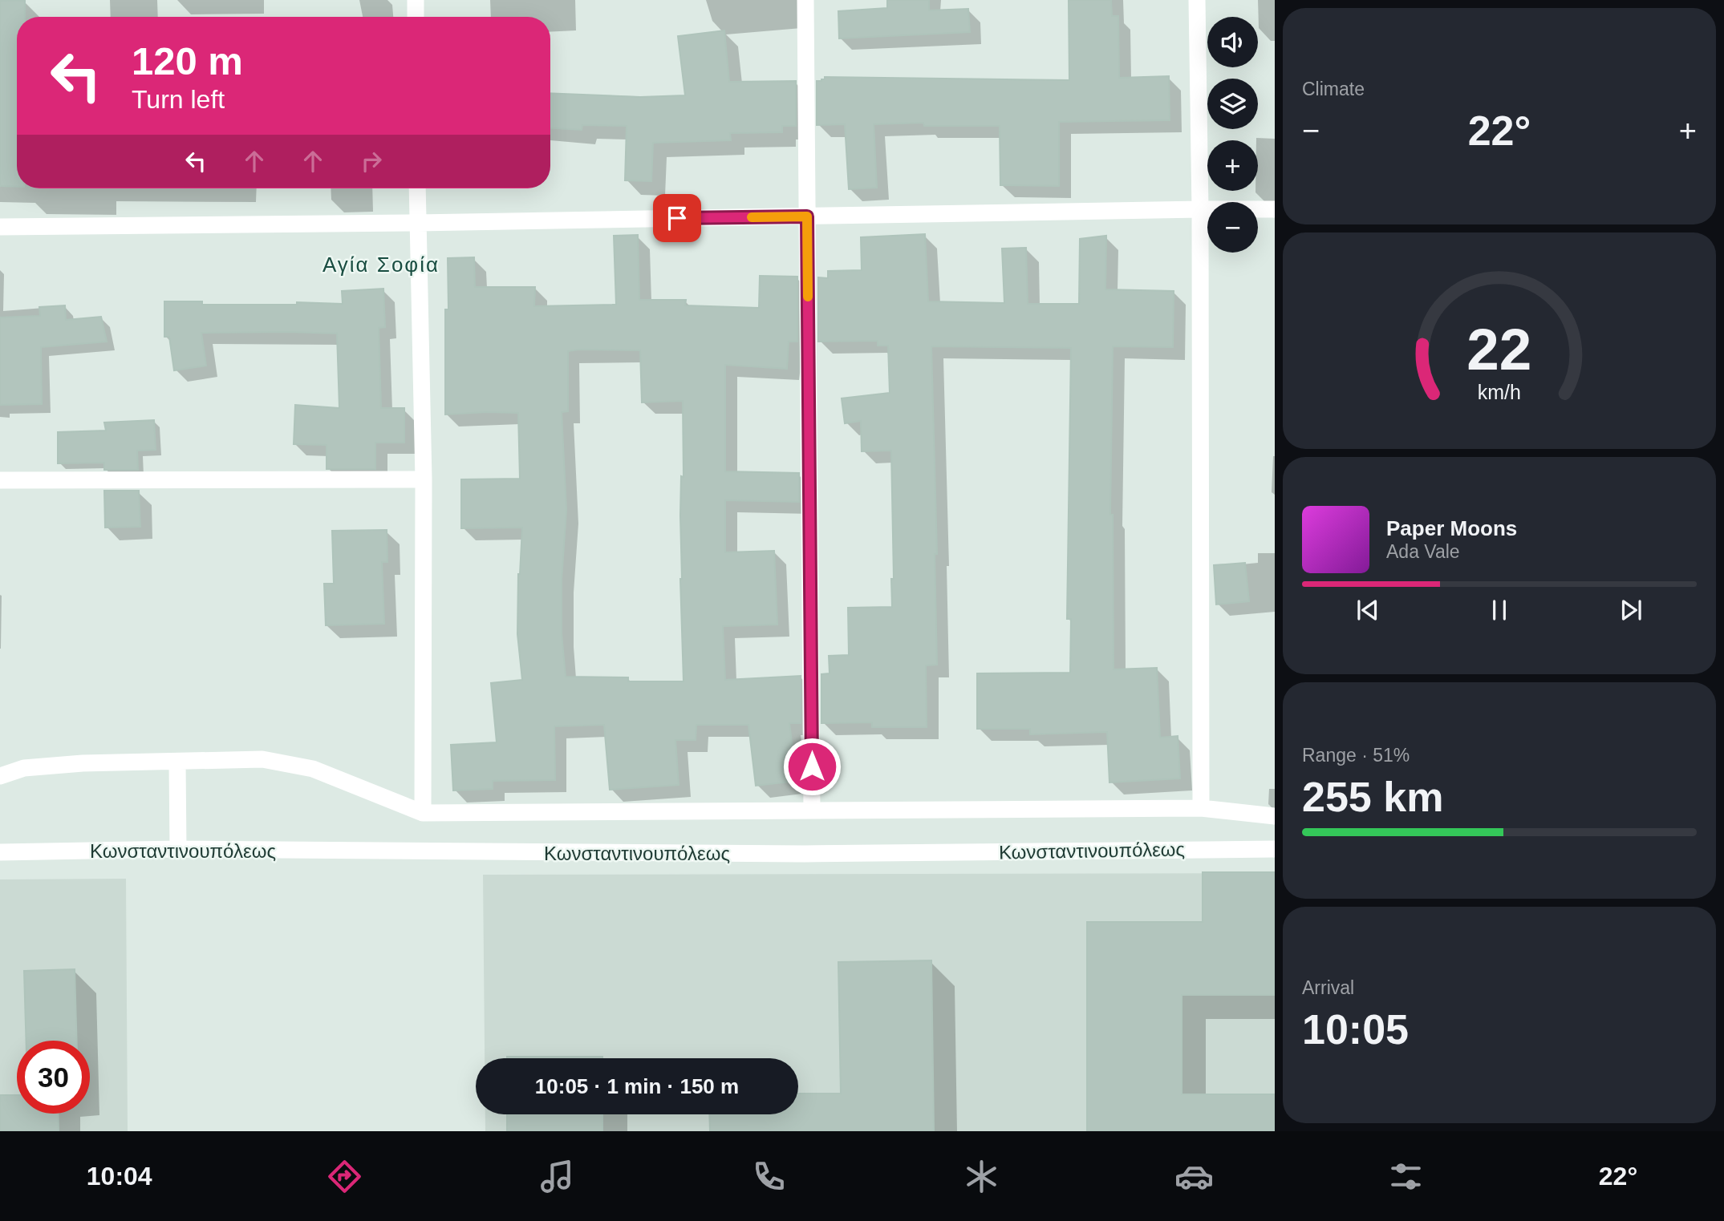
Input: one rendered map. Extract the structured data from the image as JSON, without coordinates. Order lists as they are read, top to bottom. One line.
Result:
{"streets":{"street":["Κωνσταντινουπόλεως"]},"districts":["Αγία Σοφία"],"page":{"tile":["Climate",["Range · 51%","255 km"],["Arrival","10:05"]],"map_buttons":["+","−"],"turn":["120 m","Turn left"],"heat":["−","22°","+"],"song":["Paper Moons","Ada Vale"],"limit":"30","trip":"10:05 · 1 min · 150 m","tabs":["10:04","22°"],"gauge":["22","km/h"]}}
